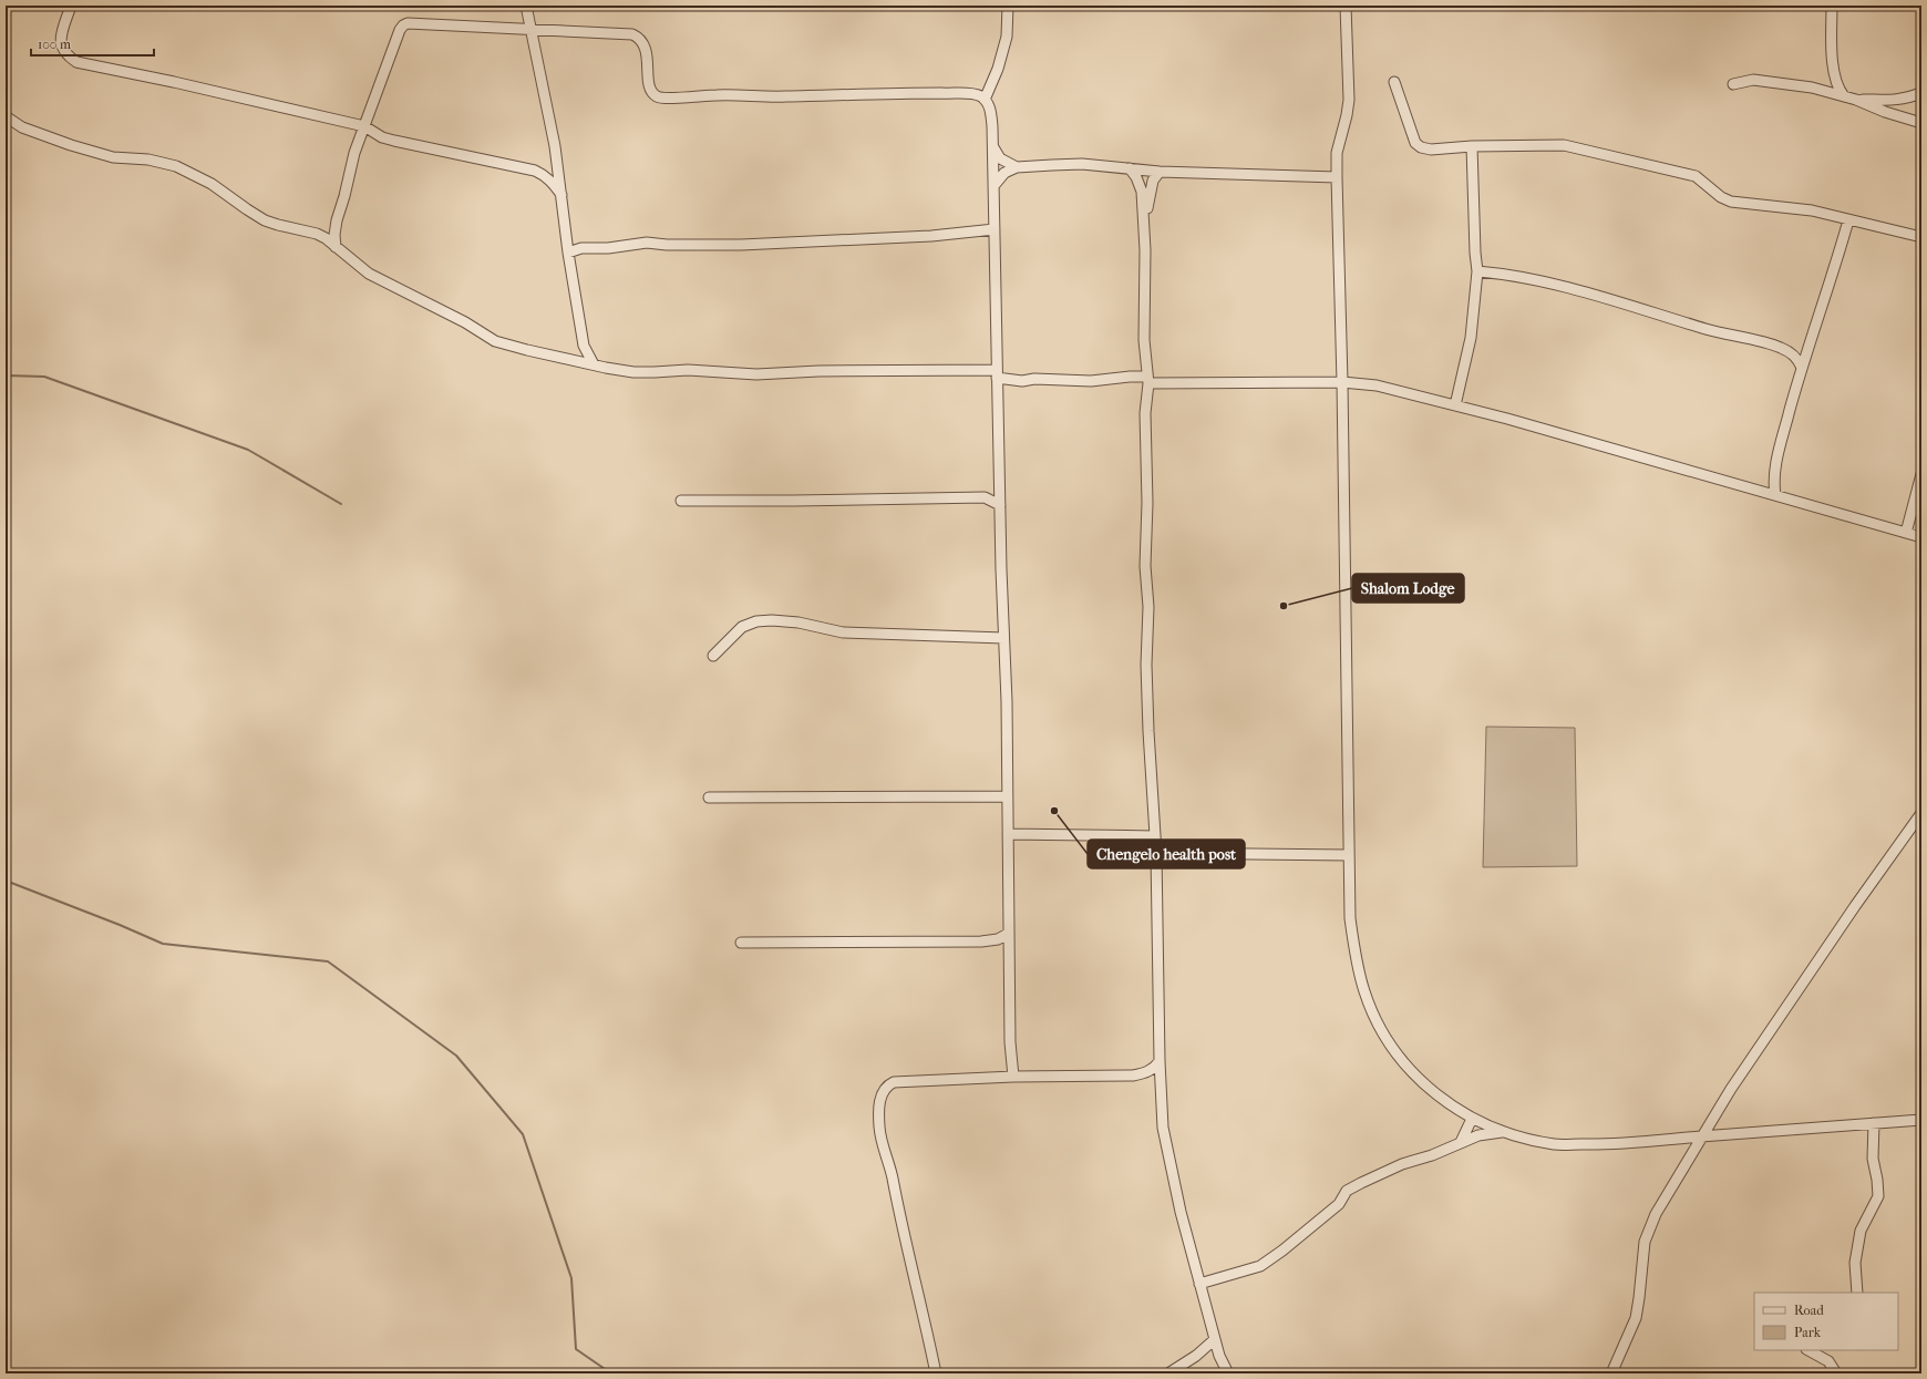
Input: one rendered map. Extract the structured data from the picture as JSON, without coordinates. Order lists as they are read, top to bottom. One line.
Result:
{"places":["Shalom Lodge","Chengelo health post"],"legend":["Road","Park"],"scale_bar":"100 m"}
